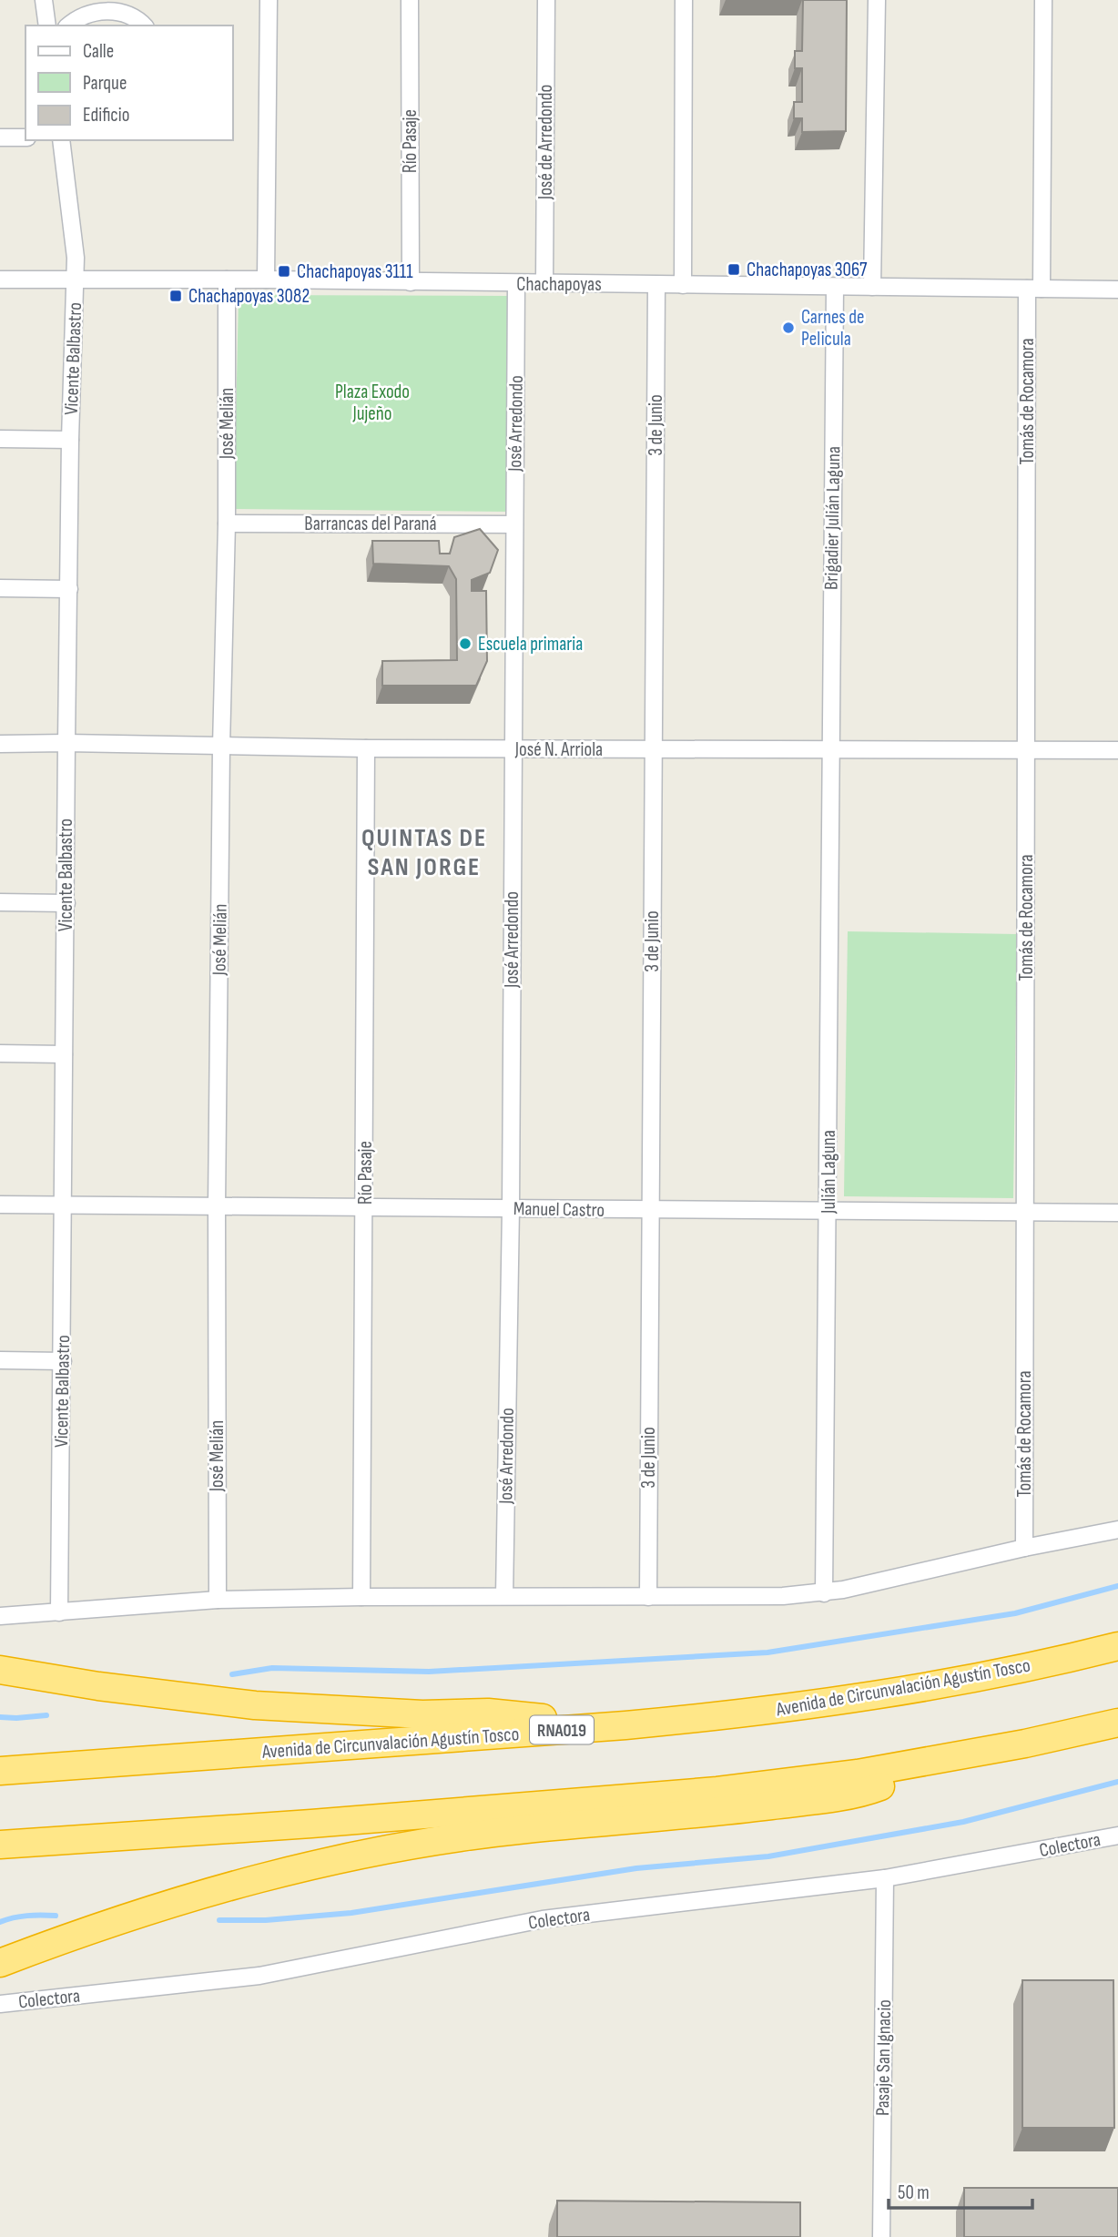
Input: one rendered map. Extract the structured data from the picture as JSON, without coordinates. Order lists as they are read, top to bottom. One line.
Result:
{"streets":{"highway":["Avenida de Circunvalación Agustín Tosco","RNA019"],"street":["Río Pasaje","José de Arredondo","Chachapoyas","Vicente Balbastro","Tomás de Rocamora","José Melián","José Arredondo","3 de Junio","Brigadier Julián Laguna","Barrancas del Paraná","José N. Arriola","Julián Laguna","Manuel Castro","Colectora","Pasaje San Ignacio"]},"crossings":[["Río Pasaje","Chachapoyas"],["Río Pasaje","José N. Arriola"],["Río Pasaje","Manuel Castro"],["José de Arredondo","Chachapoyas"],["Chachapoyas","Vicente Balbastro"],["Chachapoyas","Tomás de Rocamora"],["Chachapoyas","José Melián"],["Chachapoyas","José Arredondo"],["Chachapoyas","3 de Junio"],["Chachapoyas","Brigadier Julián Laguna"],["Vicente Balbastro","José N. Arriola"],["Vicente Balbastro","Manuel Castro"],["Tomás de Rocamora","José N. Arriola"],["Tomás de Rocamora","Manuel Castro"],["José Melián","Barrancas del Paraná"],["José Melián","José N. Arriola"],["José Melián","Manuel Castro"],["José Arredondo","Barrancas del Paraná"],["José Arredondo","José N. Arriola"],["José Arredondo","Manuel Castro"],["3 de Junio","José N. Arriola"],["3 de Junio","Manuel Castro"],["Brigadier Julián Laguna","José N. Arriola"],["Brigadier Julián Laguna","Julián Laguna"],["José N. Arriola","Julián Laguna"],["Julián Laguna","Manuel Castro"],["Colectora","Pasaje San Ignacio"]],"districts":["QUINTAS DE SAN JORGE"],"parks":["Plaza Exodo Jujeño"],"places":{"transit":["Chachapoyas 3067","Chachapoyas 3111","Chachapoyas 3082"],"other":["Carnes de Pelicula","Escuela primaria"]},"legend":["Calle","Parque","Edificio"],"scale_bar":"50 m"}
